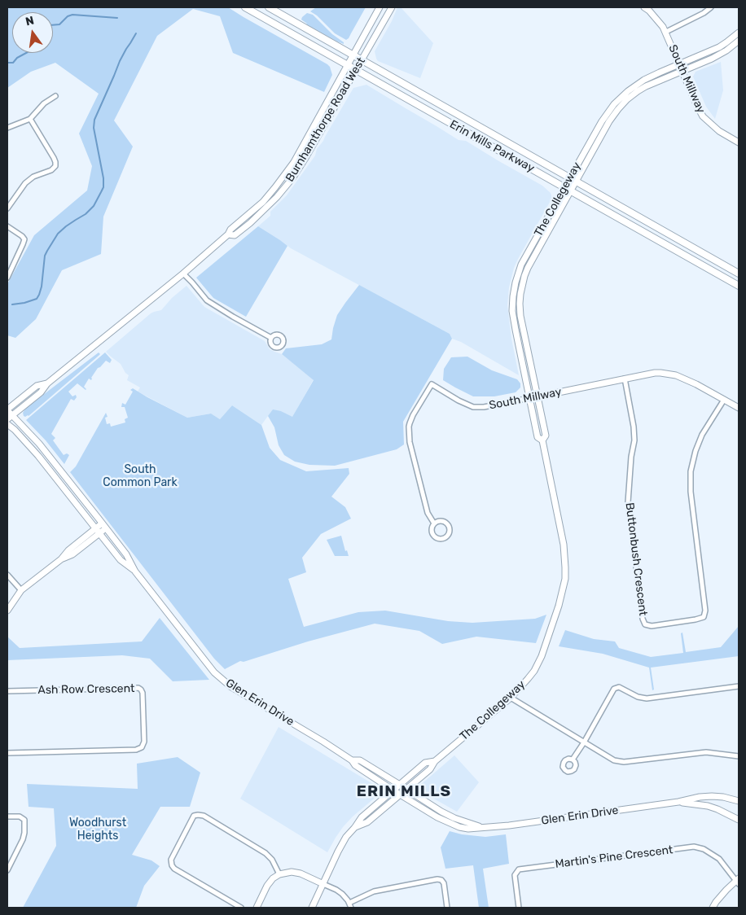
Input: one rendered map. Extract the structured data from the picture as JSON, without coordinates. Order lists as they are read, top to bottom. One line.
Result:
{"streets":{"main road":["Erin Mills Parkway"],"street":["South Millway","Burnhamthorpe Road West","The Collegeway","Buttonbush Crescent","Ash Row Crescent","Glen Erin Drive","Martin's Pine Crescent"]},"crossings":[["South Millway","The Collegeway"],["South Millway","Buttonbush Crescent"],["Burnhamthorpe Road West","Erin Mills Parkway"],["Burnhamthorpe Road West","Glen Erin Drive"],["Erin Mills Parkway","The Collegeway"],["The Collegeway","Glen Erin Drive"]],"districts":["ERIN MILLS"],"parks":["South Common Park","Woodhurst Heights"],"north":"top"}
